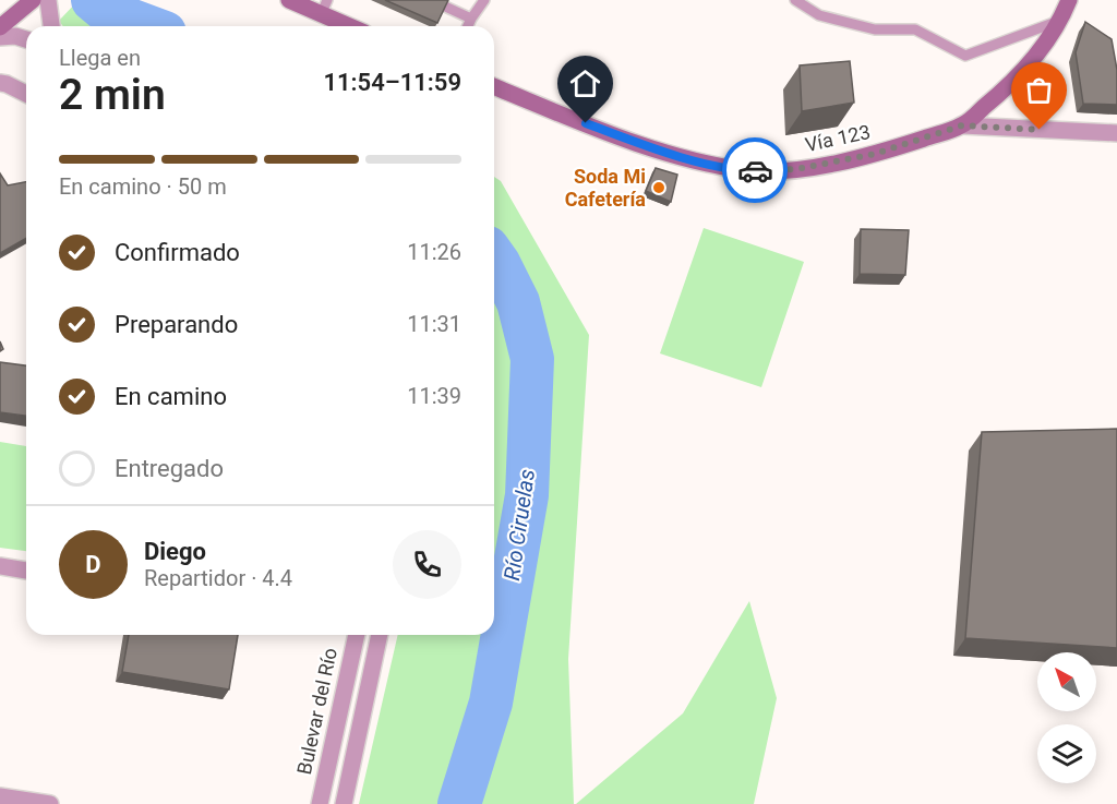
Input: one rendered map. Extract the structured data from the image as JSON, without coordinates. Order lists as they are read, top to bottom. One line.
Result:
{"streets":{"main road":["Vía 123"],"street":["Bulevar del Río"]},"water":["Río Ciruelas"],"places":["Soda Mi Cafetería"],"north":"top left","page":{"heading":["2 min","Llega en","11:54–11:59"],"panel":["Diego","Repartidor · 4.4"],"bar":"En camino · 50 m","list":[["Confirmado","11:26"],["Preparando","11:31"],["En camino","11:39"],"Entregado"],"round":"D"}}
